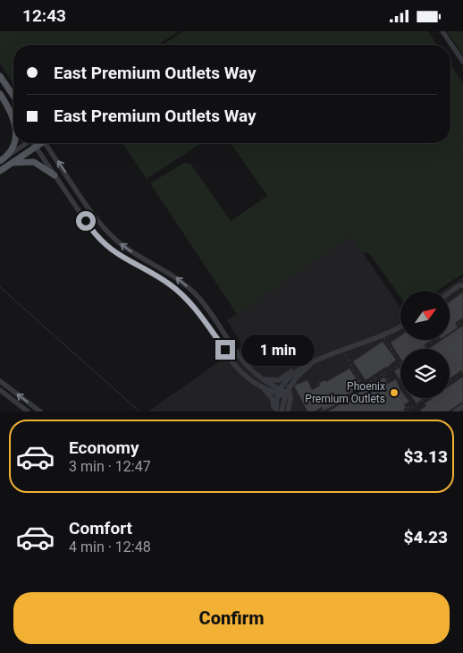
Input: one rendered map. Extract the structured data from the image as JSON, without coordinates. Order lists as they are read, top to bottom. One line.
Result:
{"places":["Phoenix Premium Outlets"],"north":"top right","page":{"status":"12:43","banner":["East Premium Outlets Way","East Premium Outlets Way"],"bubble":"1 min","list":[{"name":"Economy","note":"3 min · 12:47","value":"$3.13"},{"name":"Comfort","note":"4 min · 12:48","value":"$4.23"}],"buttons":"Confirm"}}
